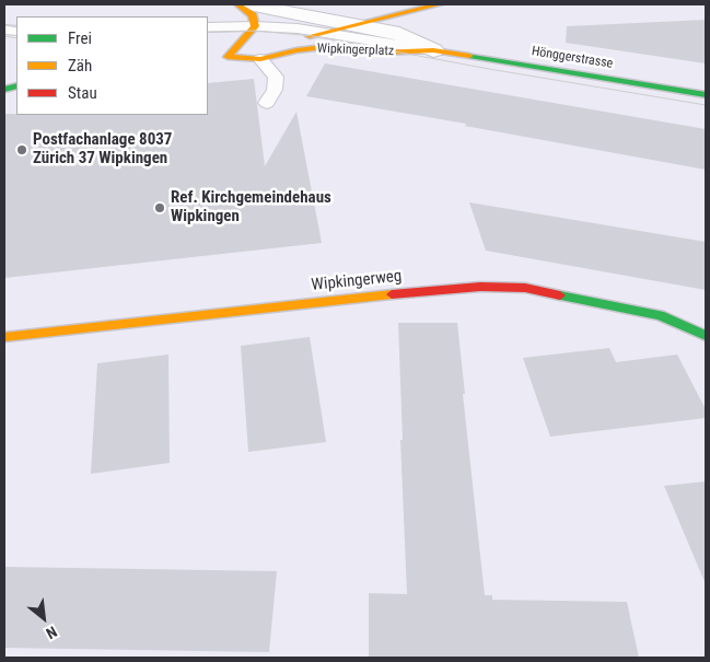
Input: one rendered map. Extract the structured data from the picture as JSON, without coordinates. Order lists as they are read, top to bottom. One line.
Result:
{"streets":{"street":["Wipkingerplatz","Hönggerstrasse","Wipkingerweg"]},"crossings":[["Wipkingerplatz","Hönggerstrasse"]],"places":["Postfachanlage 8037 Zürich 37 Wipkingen","Ref. Kirchgemeindehaus Wipkingen"],"legend":["Frei","Zäh","Stau"],"north":"bottom right"}
